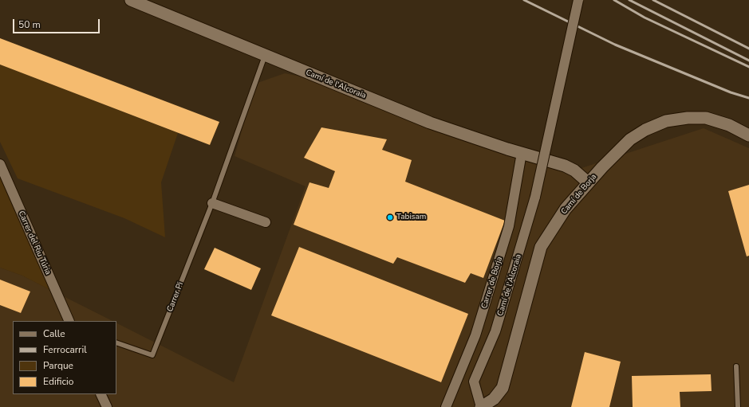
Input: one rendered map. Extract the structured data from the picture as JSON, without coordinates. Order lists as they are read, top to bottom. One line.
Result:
{"streets":{"street":["Camí de l'Alcoraia","Camí de Borja","Carrer del Riu Túria","Carrer de Borja"],"lane":["Carrer Pi"]},"crossings":[["Camí de l'Alcoraia","Camí de Borja"],["Camí de l'Alcoraia","Carrer de Borja"],["Camí de l'Alcoraia","Carrer Pi"]],"places":["Tabisam"],"legend":["Calle","Ferrocarril","Parque","Edificio"],"scale_bar":"50 m"}
